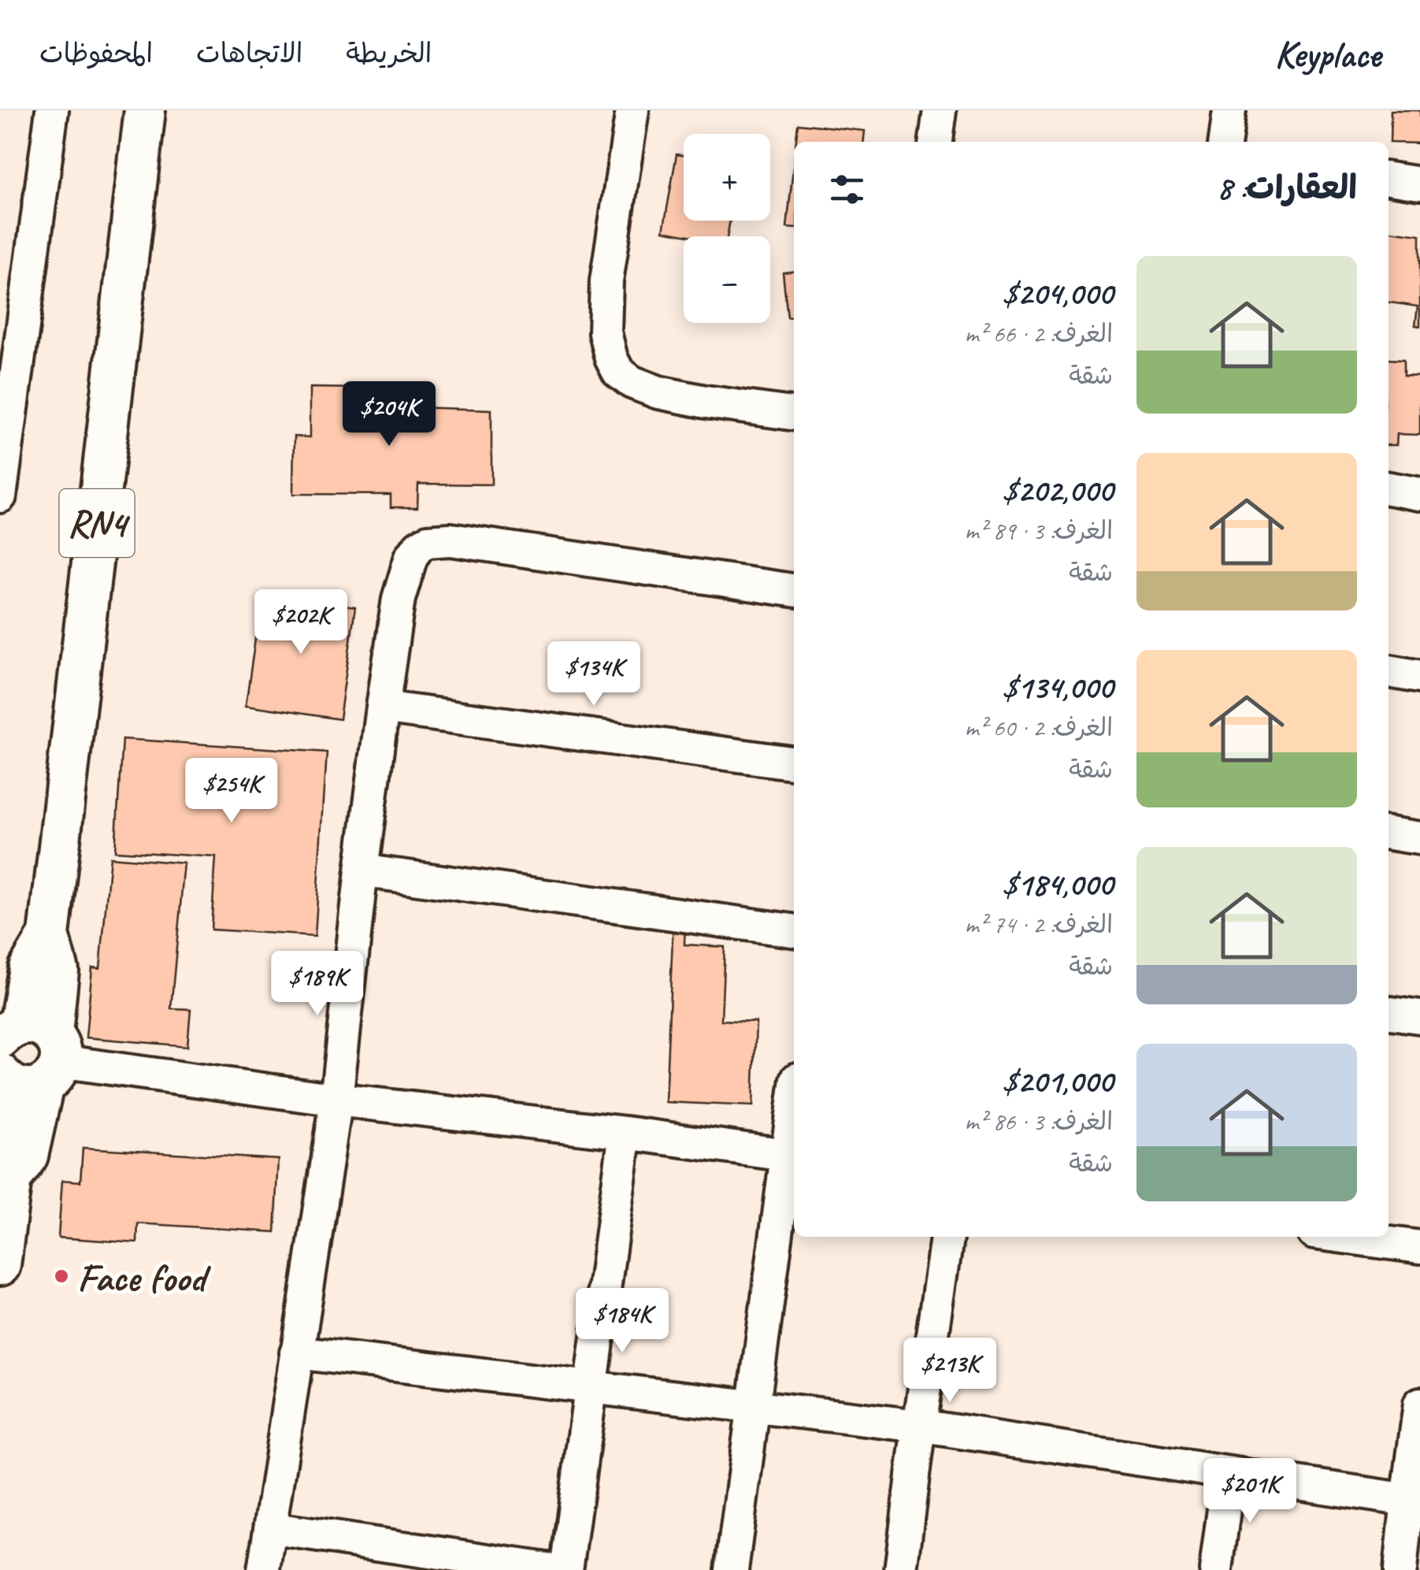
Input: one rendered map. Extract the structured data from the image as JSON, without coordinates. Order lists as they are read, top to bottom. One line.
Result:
{"streets":{"main road":["RN4"]},"places":["Face food"],"page":{"header":"Keyplace","nav":["الخريطة","الاتجاهات","المحفوظات"],"map_buttons":["+","−"],"heading":"العقارات: 8","list":[{"name":"$204,000","note":"الغرف: 2 · 66 m² · شقة"},{"name":"$202,000","note":"الغرف: 3 · 89 m² · شقة"},{"name":"$134,000","note":"الغرف: 2 · 60 m² · شقة"},{"name":"$184,000","note":"الغرف: 2 · 74 m² · شقة"},{"name":"$201,000","note":"الغرف: 3 · 86 m² · شقة"}],"price":["$204K","$202K","$134K","$254K","$189K","$184K","$213K","$201K"]}}
